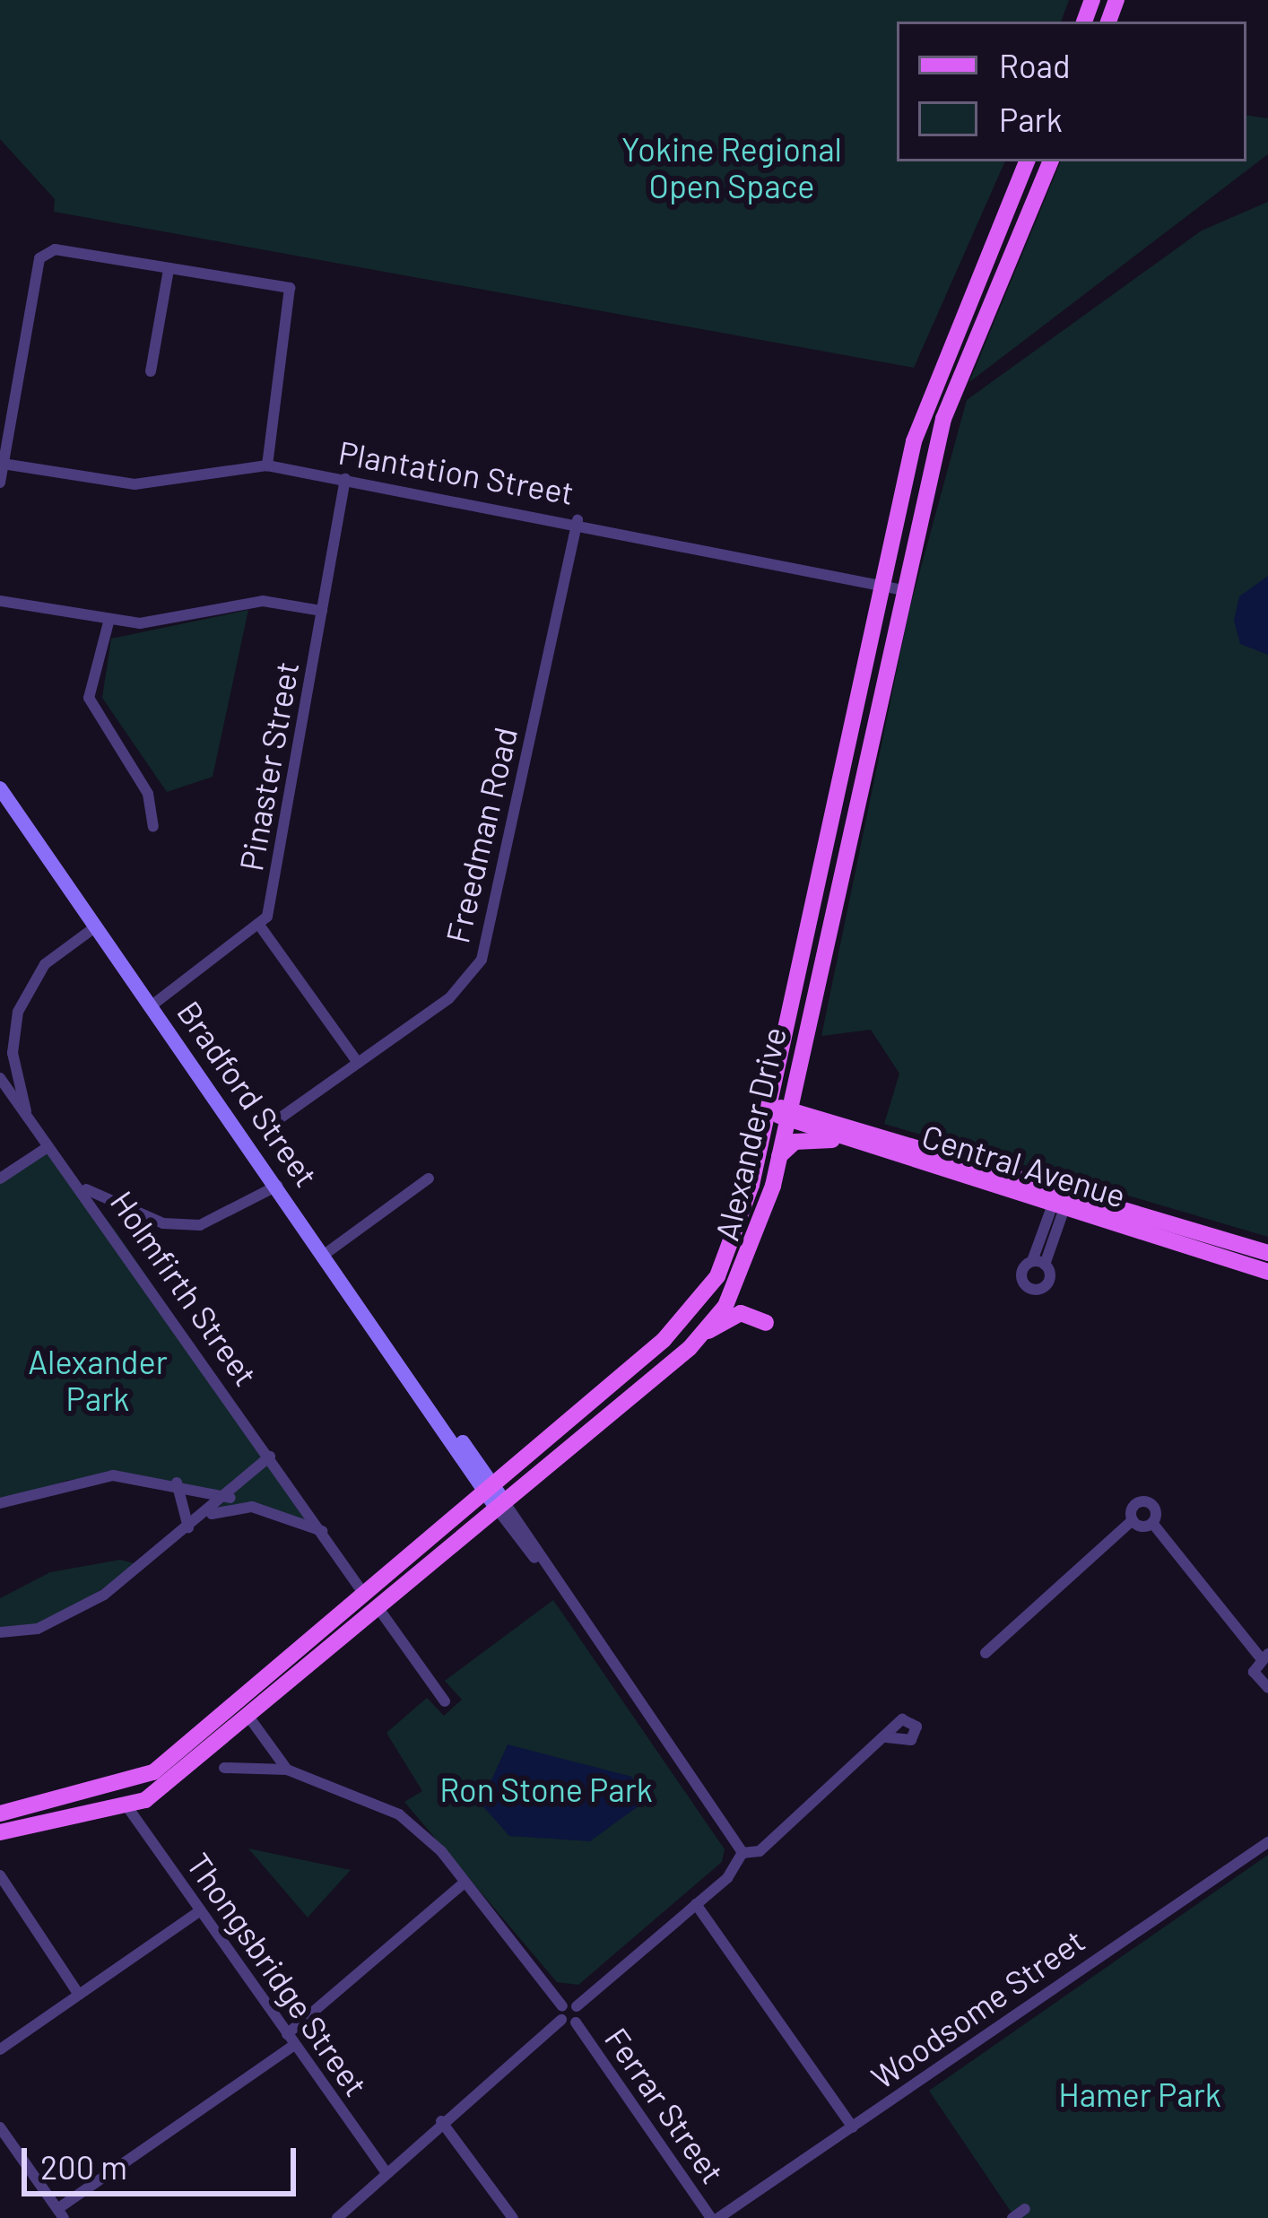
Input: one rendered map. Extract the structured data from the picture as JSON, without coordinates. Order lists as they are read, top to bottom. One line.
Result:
{"streets":{"main road":["Alexander Drive","Central Avenue"],"street":["Plantation Street","Pinaster Street","Freedman Road","Bradford Street","Holmfirth Street","Thongsbridge Street","Woodsome Street","Ferrar Street"]},"crossings":[["Plantation Street","Pinaster Street"],["Plantation Street","Freedman Road"],["Plantation Street","Alexander Drive"],["Bradford Street","Alexander Drive"],["Alexander Drive","Central Avenue"],["Alexander Drive","Holmfirth Street"],["Alexander Drive","Thongsbridge Street"],["Woodsome Street","Ferrar Street"]],"parks":["Yokine Regional Open Space","Alexander Park","Ron Stone Park","Hamer Park"],"legend":["Road","Park"],"scale_bar":"200 m"}
